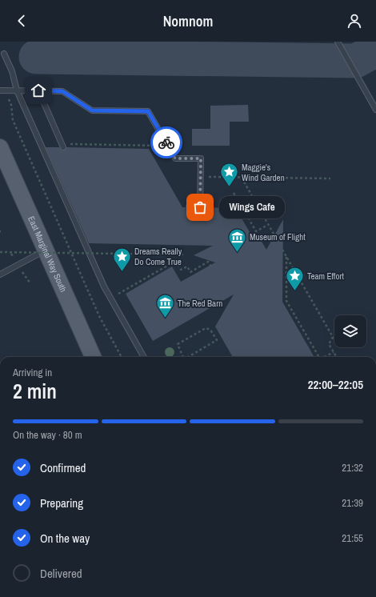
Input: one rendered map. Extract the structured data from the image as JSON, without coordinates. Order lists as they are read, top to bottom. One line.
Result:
{"streets":{"main road":["East Marginal Way South"]},"places":{"place":["Maggie's Wind Garden","Dreams Really Do Come True","Team Effort"],"other":["Wings Cafe"],"museum":["Museum of Flight","The Red Barn"]},"page":{"header":"Nomnom","bubble":"Wings Cafe","heading":["2 min","Arriving in","22:00–22:05"],"bar":"On the way · 80 m","list":[["Confirmed","21:32"],["Preparing","21:39"],["On the way","21:55"],"Delivered"]}}
